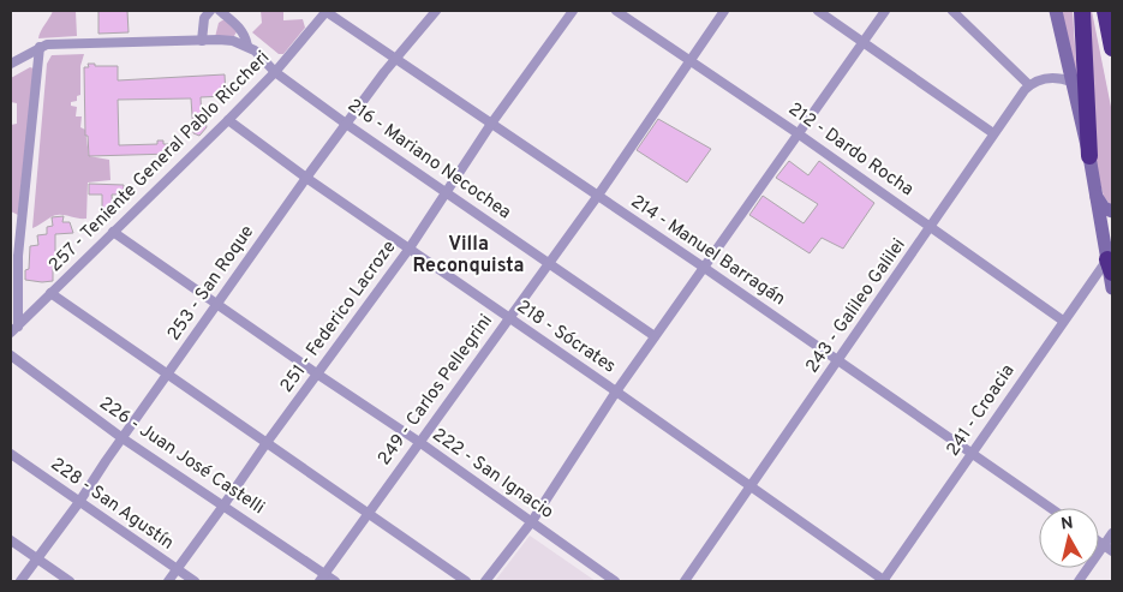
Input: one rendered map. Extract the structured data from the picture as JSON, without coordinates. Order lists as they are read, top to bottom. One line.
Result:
{"streets":{"street":["212 - Dardo Rocha","216 - Mariano Necochea","257 - Teniente General Pablo Riccheri","214 - Manuel Barragán","253 - San Roque","243 - Galileo Galilei","251 - Federico Lacroze","218 - Sócrates","249 - Carlos Pellegrini","241 - Croacia","226 - Juan José Castelli","222 - San Ignacio","228 - San Agustín"]},"crossings":[["212 - Dardo Rocha","243 - Galileo Galilei"],["212 - Dardo Rocha","249 - Carlos Pellegrini"],["212 - Dardo Rocha","241 - Croacia"],["216 - Mariano Necochea","257 - Teniente General Pablo Riccheri"],["216 - Mariano Necochea","253 - San Roque"],["216 - Mariano Necochea","251 - Federico Lacroze"],["216 - Mariano Necochea","249 - Carlos Pellegrini"],["257 - Teniente General Pablo Riccheri","214 - Manuel Barragán"],["257 - Teniente General Pablo Riccheri","218 - Sócrates"],["257 - Teniente General Pablo Riccheri","222 - San Ignacio"],["214 - Manuel Barragán","253 - San Roque"],["214 - Manuel Barragán","243 - Galileo Galilei"],["214 - Manuel Barragán","251 - Federico Lacroze"],["214 - Manuel Barragán","249 - Carlos Pellegrini"],["214 - Manuel Barragán","241 - Croacia"],["253 - San Roque","218 - Sócrates"],["253 - San Roque","226 - Juan José Castelli"],["253 - San Roque","222 - San Ignacio"],["253 - San Roque","228 - San Agustín"],["243 - Galileo Galilei","218 - Sócrates"],["251 - Federico Lacroze","218 - Sócrates"],["251 - Federico Lacroze","226 - Juan José Castelli"],["251 - Federico Lacroze","222 - San Ignacio"],["251 - Federico Lacroze","228 - San Agustín"],["218 - Sócrates","249 - Carlos Pellegrini"],["218 - Sócrates","241 - Croacia"],["249 - Carlos Pellegrini","226 - Juan José Castelli"],["249 - Carlos Pellegrini","222 - San Ignacio"]],"districts":["Villa Reconquista"],"north":"top"}
